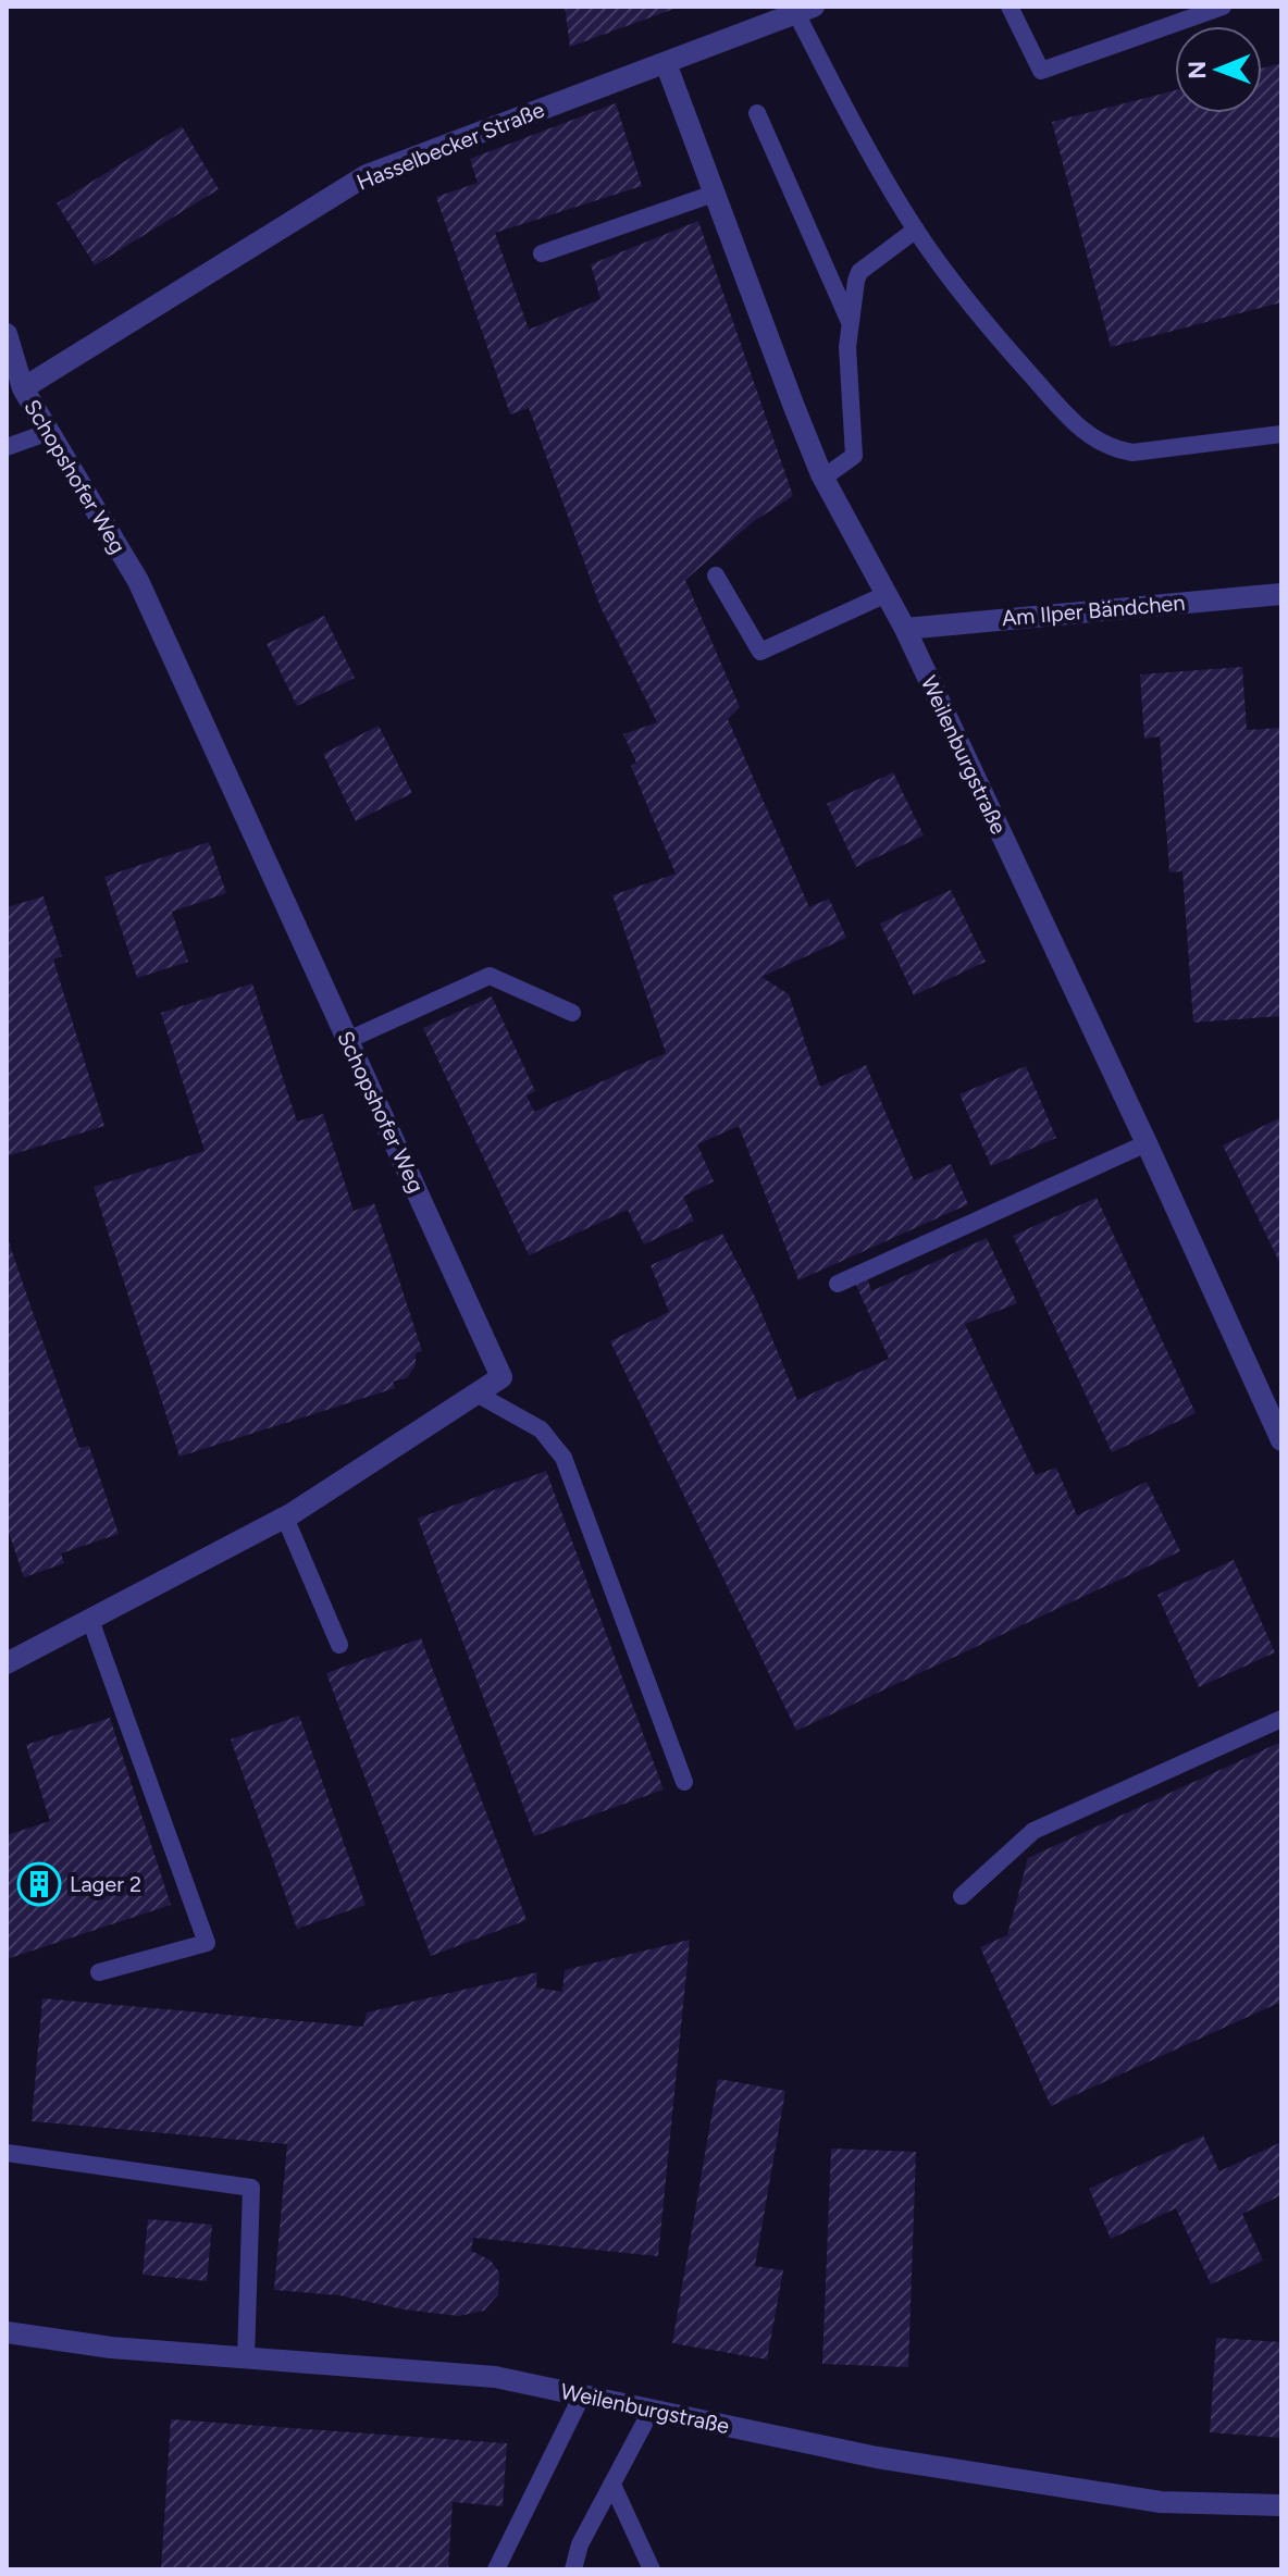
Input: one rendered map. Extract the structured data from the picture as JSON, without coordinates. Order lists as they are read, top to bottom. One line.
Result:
{"streets":{"street":["Hasselbecker Straße","Schopshofer Weg","Am Ilper Bändchen","Weilenburgstraße"]},"crossings":[["Hasselbecker Straße","Schopshofer Weg"],["Hasselbecker Straße","Weilenburgstraße"],["Am Ilper Bändchen","Weilenburgstraße"]],"places":{"building":["Lager 2"]},"north":"left"}
